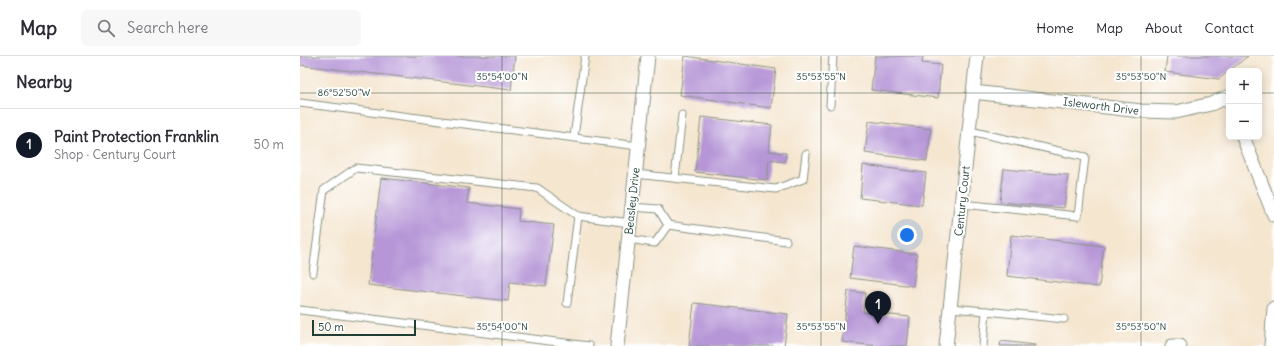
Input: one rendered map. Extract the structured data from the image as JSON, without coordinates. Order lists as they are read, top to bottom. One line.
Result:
{"streets":{"street":["Isleworth Drive","Beasley Drive","Century Court"]},"crossings":[["Isleworth Drive","Century Court"]],"scale_bar":"50 m","page":{"header":"Map","search":"Search here","nav":["Home","Map","About","Contact"],"heading":"Nearby","map_buttons":["+","−"],"list":[{"mark":"1","name":"Paint Protection Franklin","note":"Shop · Century Court","value":"50 m"}],"pins":"1","scale":"50 m"},"coordinates":["35°54'00\"N","35°53'55\"N","35°53'50\"N","86°52'50\"W"]}
